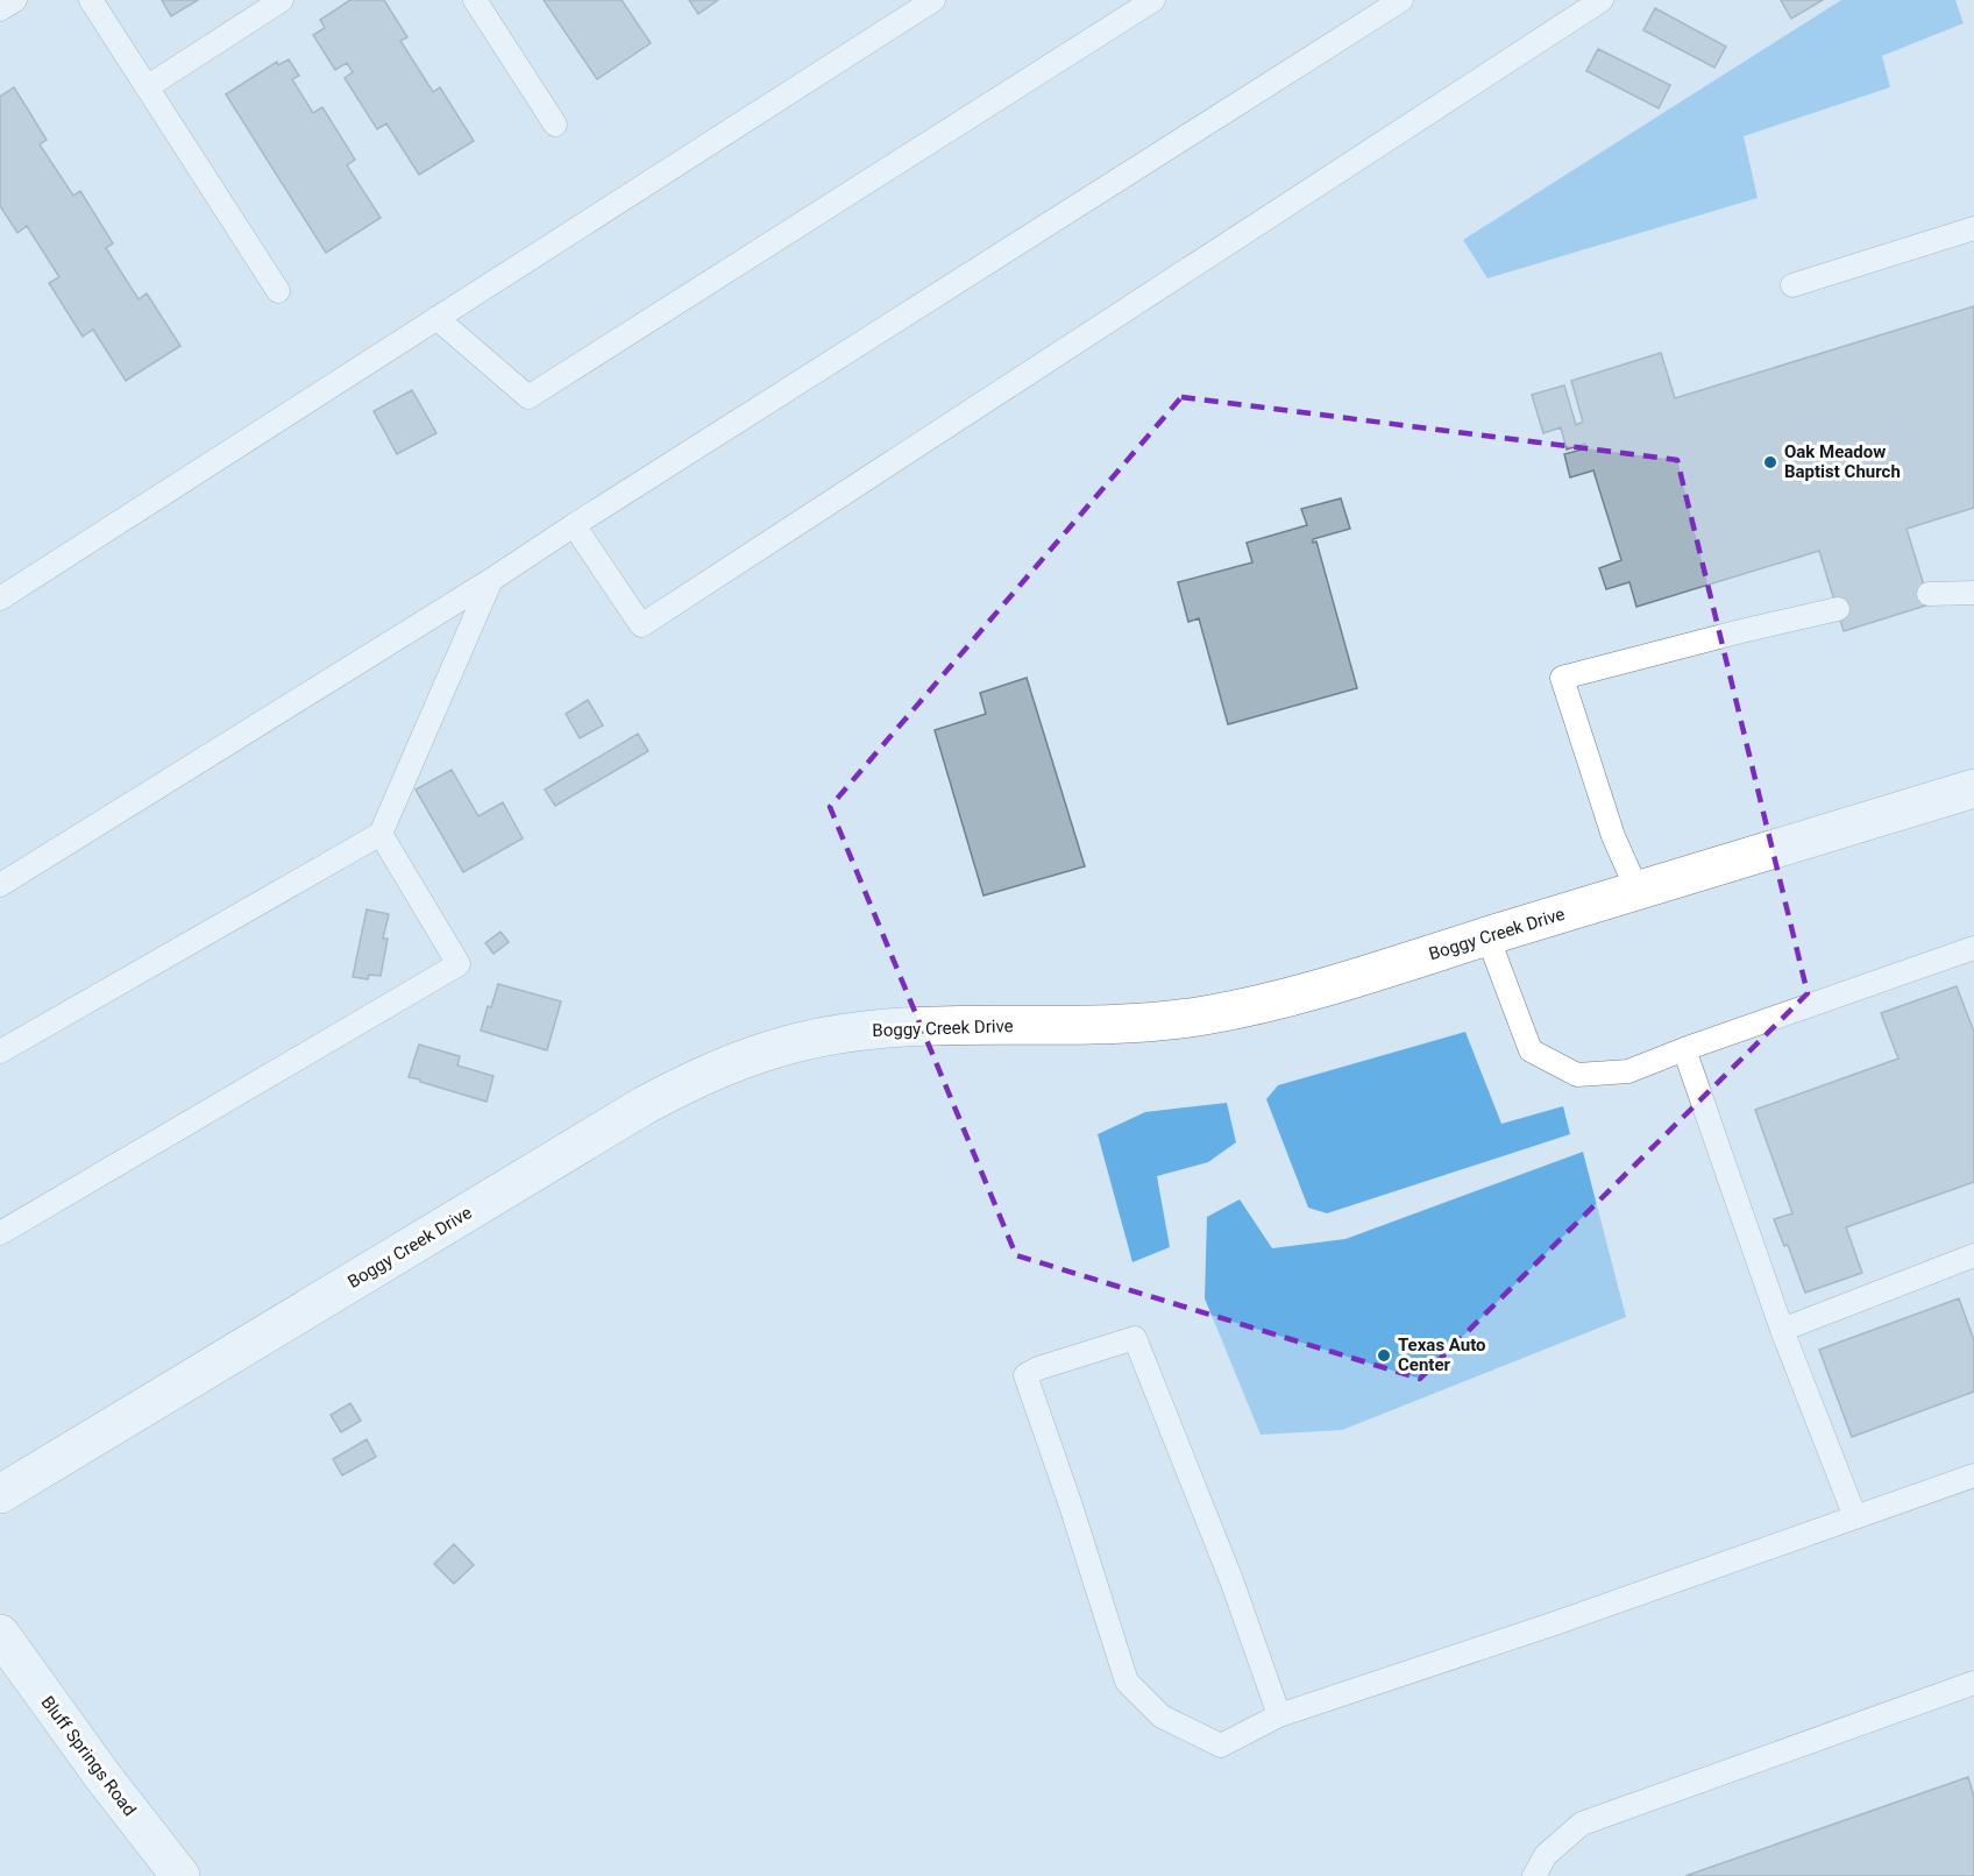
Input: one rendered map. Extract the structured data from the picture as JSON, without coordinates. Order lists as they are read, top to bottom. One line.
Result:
{"streets":{"street":["Boggy Creek Drive","Bluff Springs Road"]},"places":["Oak Meadow Baptist Church","Texas Auto Center"]}
